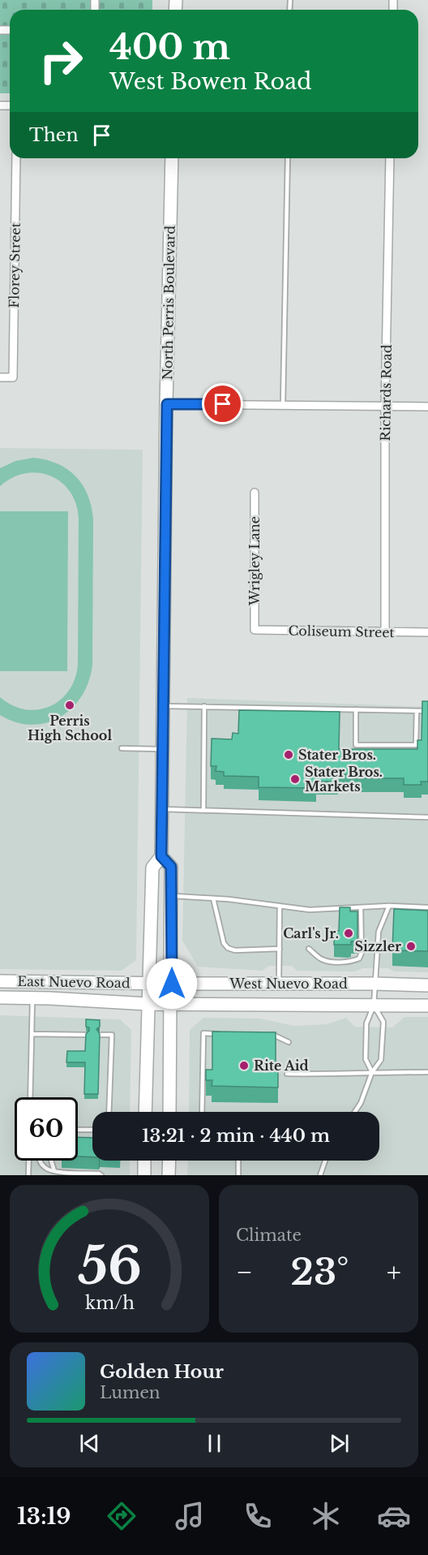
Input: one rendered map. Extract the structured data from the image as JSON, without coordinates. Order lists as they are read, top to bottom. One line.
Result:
{"streets":{"main road":["North Perris Boulevard","East Nuevo Road","West Nuevo Road"],"street":["Florey Street","Richards Road","Wrigley Lane","Coliseum Street"]},"crossings":[["North Perris Boulevard","East Nuevo Road"],["North Perris Boulevard","West Nuevo Road"],["Richards Road","Coliseum Street"],["Wrigley Lane","Coliseum Street"],["East Nuevo Road","West Nuevo Road"]],"places":["Perris High School","Stater Bros.","Stater Bros. Markets","Carl's Jr.","Sizzler","Rite Aid"],"page":{"turn":["400 m","West Bowen Road"],"then":"Then","limit":"60","trip":"13:21 · 2 min · 440 m","tile":"Climate","heat":["−","23°","+"],"song":["Golden Hour","Lumen"],"tabs":"13:19","gauge":["56","km/h"]}}
